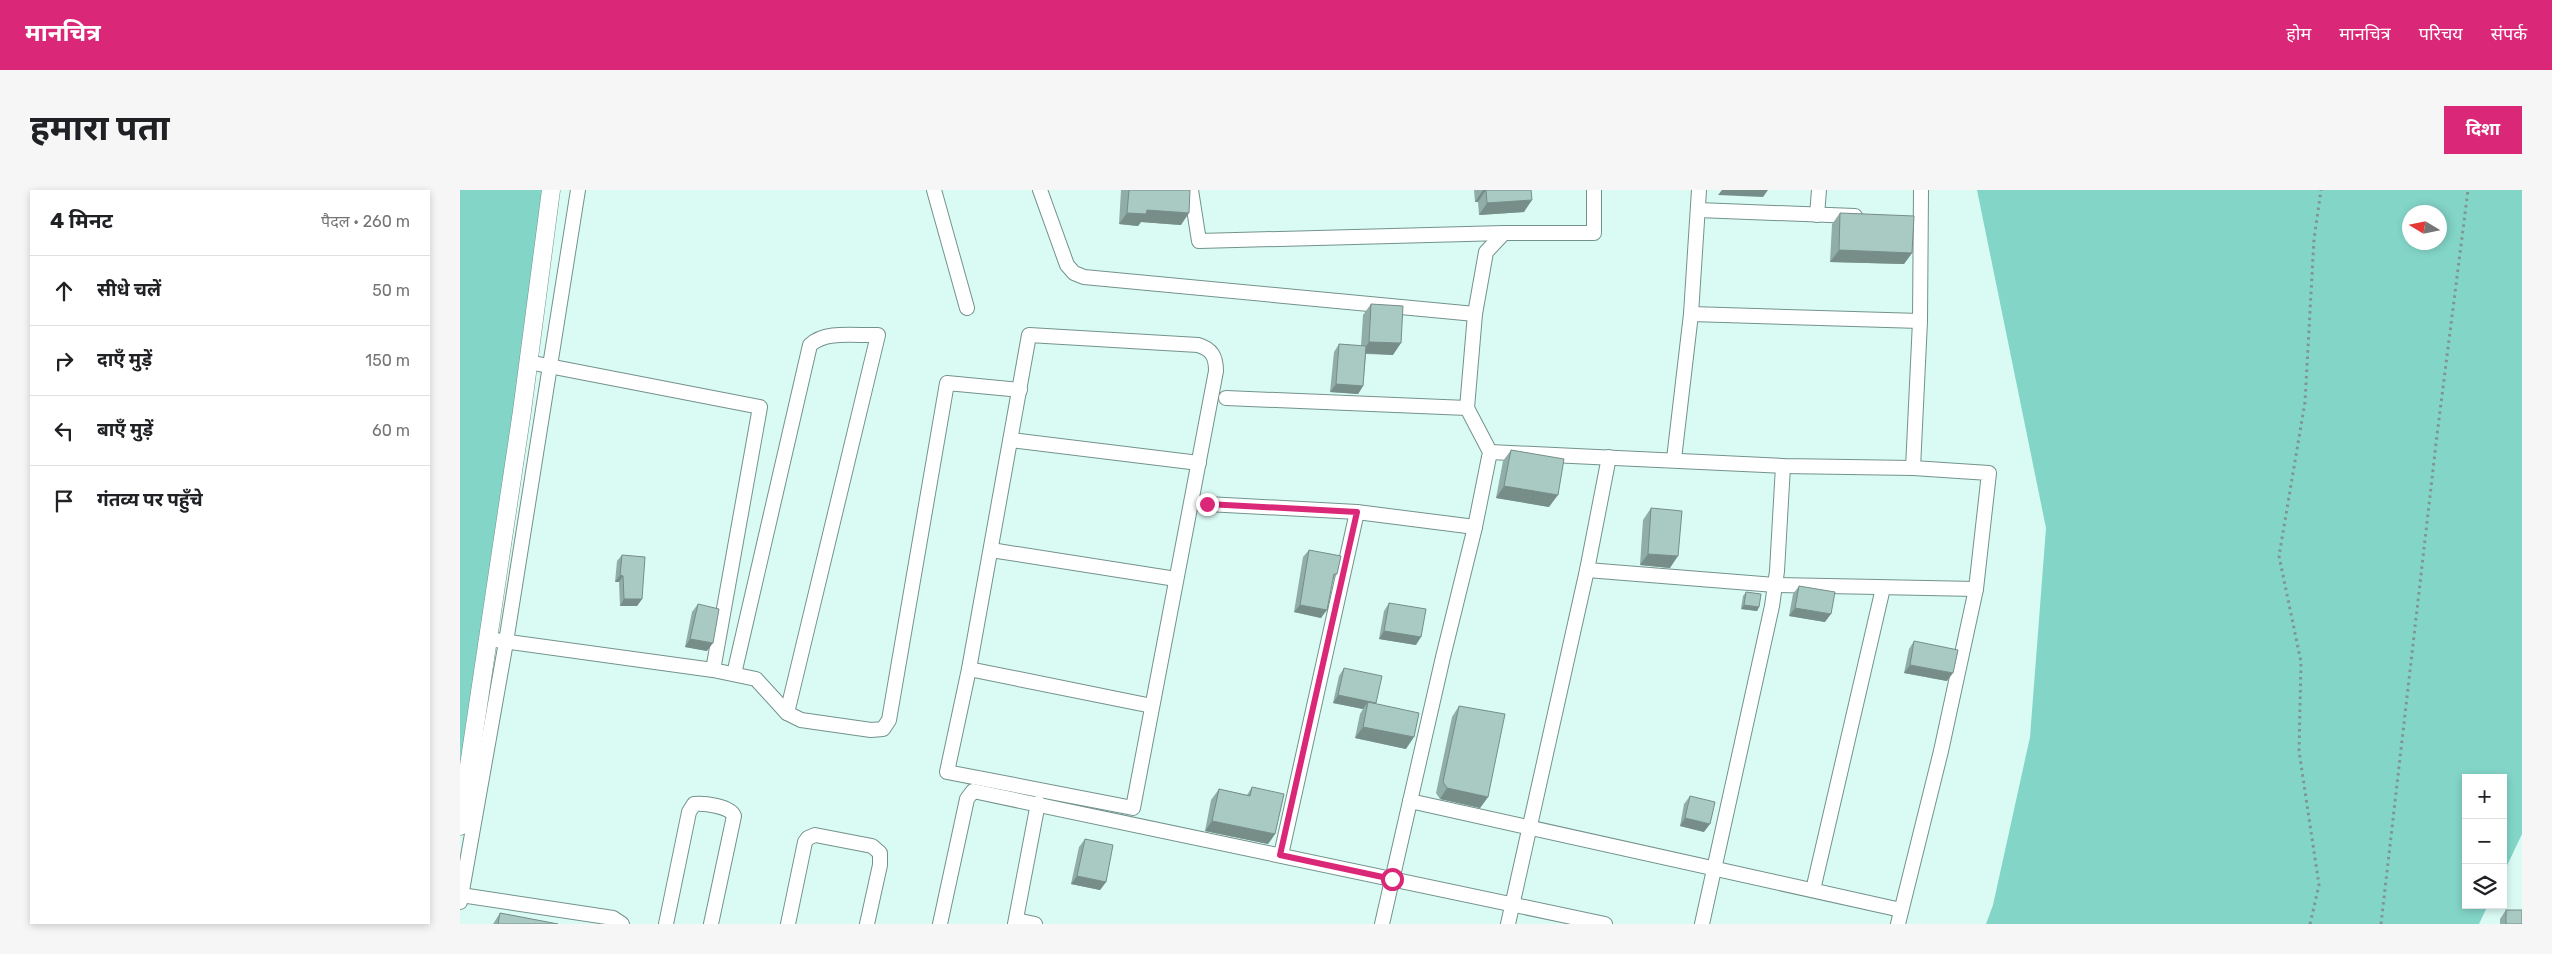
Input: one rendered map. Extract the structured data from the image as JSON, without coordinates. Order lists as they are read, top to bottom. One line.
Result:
{"north":"left","page":{"header":"मानचित्र","nav":["होम","मानचित्र","परिचय","संपर्क"],"buttons":"दिशा","title":"हमारा पता","heading":["4 मिनट","पैदल · 260 m"],"list":[["सीधे चलें","50 m"],["दाएँ मुड़ें","150 m"],["बाएँ मुड़ें","60 m"],"गंतव्य पर पहुँचे"],"map_buttons":["+","−"]}}
